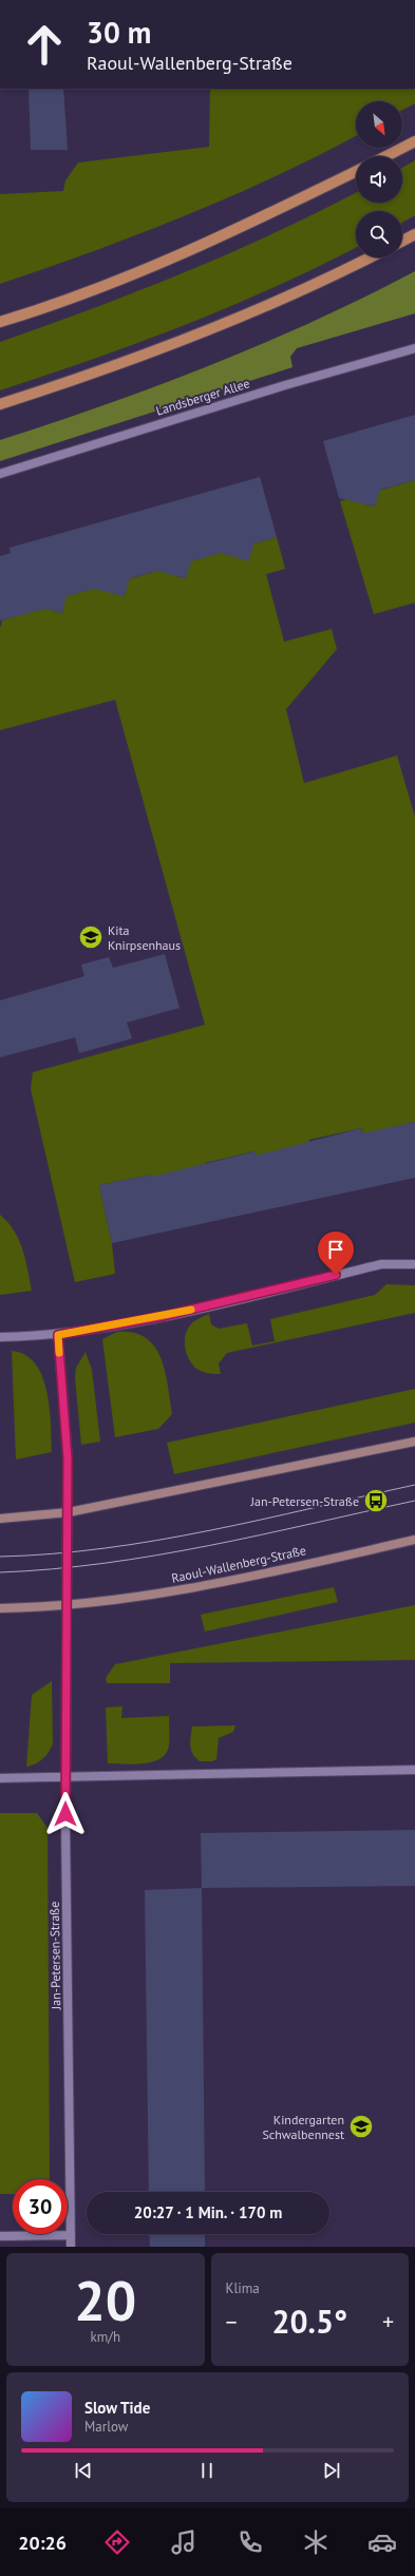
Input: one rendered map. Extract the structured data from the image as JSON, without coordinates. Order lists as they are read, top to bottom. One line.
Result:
{"streets":{"main road":["Raoul-Wallenberg-Straße"],"street":["Landsberger Allee","Jan-Petersen-Straße"]},"crossings":[["Raoul-Wallenberg-Straße","Jan-Petersen-Straße"]],"places":{"school or university":["Kita Knirpsenhaus","Kindergarten Schwalbennest"],"bus stop":["Jan-Petersen-Straße"]},"north":"bottom right","page":{"turn":["30 m","Raoul-Wallenberg-Straße"],"limit":"30","trip":"20:27 · 1 Min. · 170 m","tile":[["20","km/h"],"Klima"],"heat":["−","20.5°","+"],"song":["Slow Tide","Marlow"],"tabs":"20:26"}}
